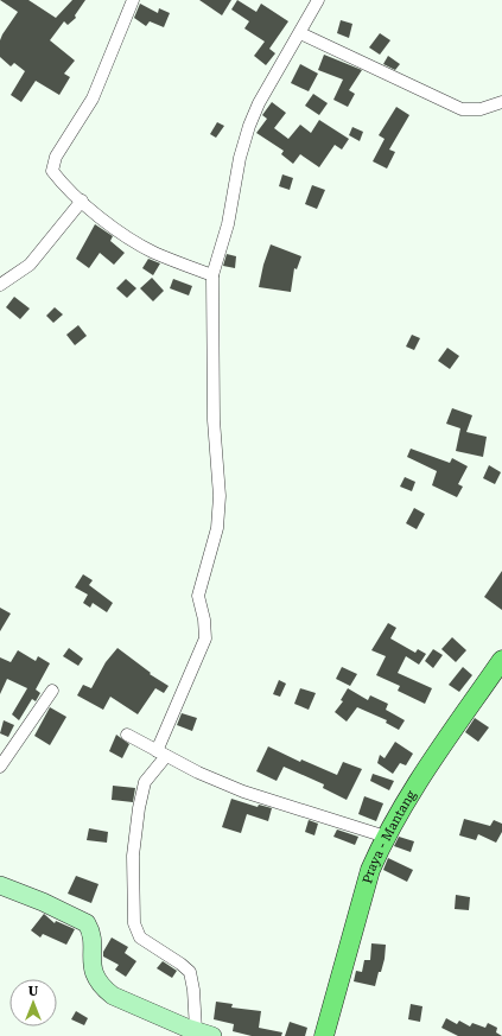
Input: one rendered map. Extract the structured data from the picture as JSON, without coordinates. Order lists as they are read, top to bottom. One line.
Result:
{"streets":{"main road":["Praya - Mantang"]},"north":"top"}
